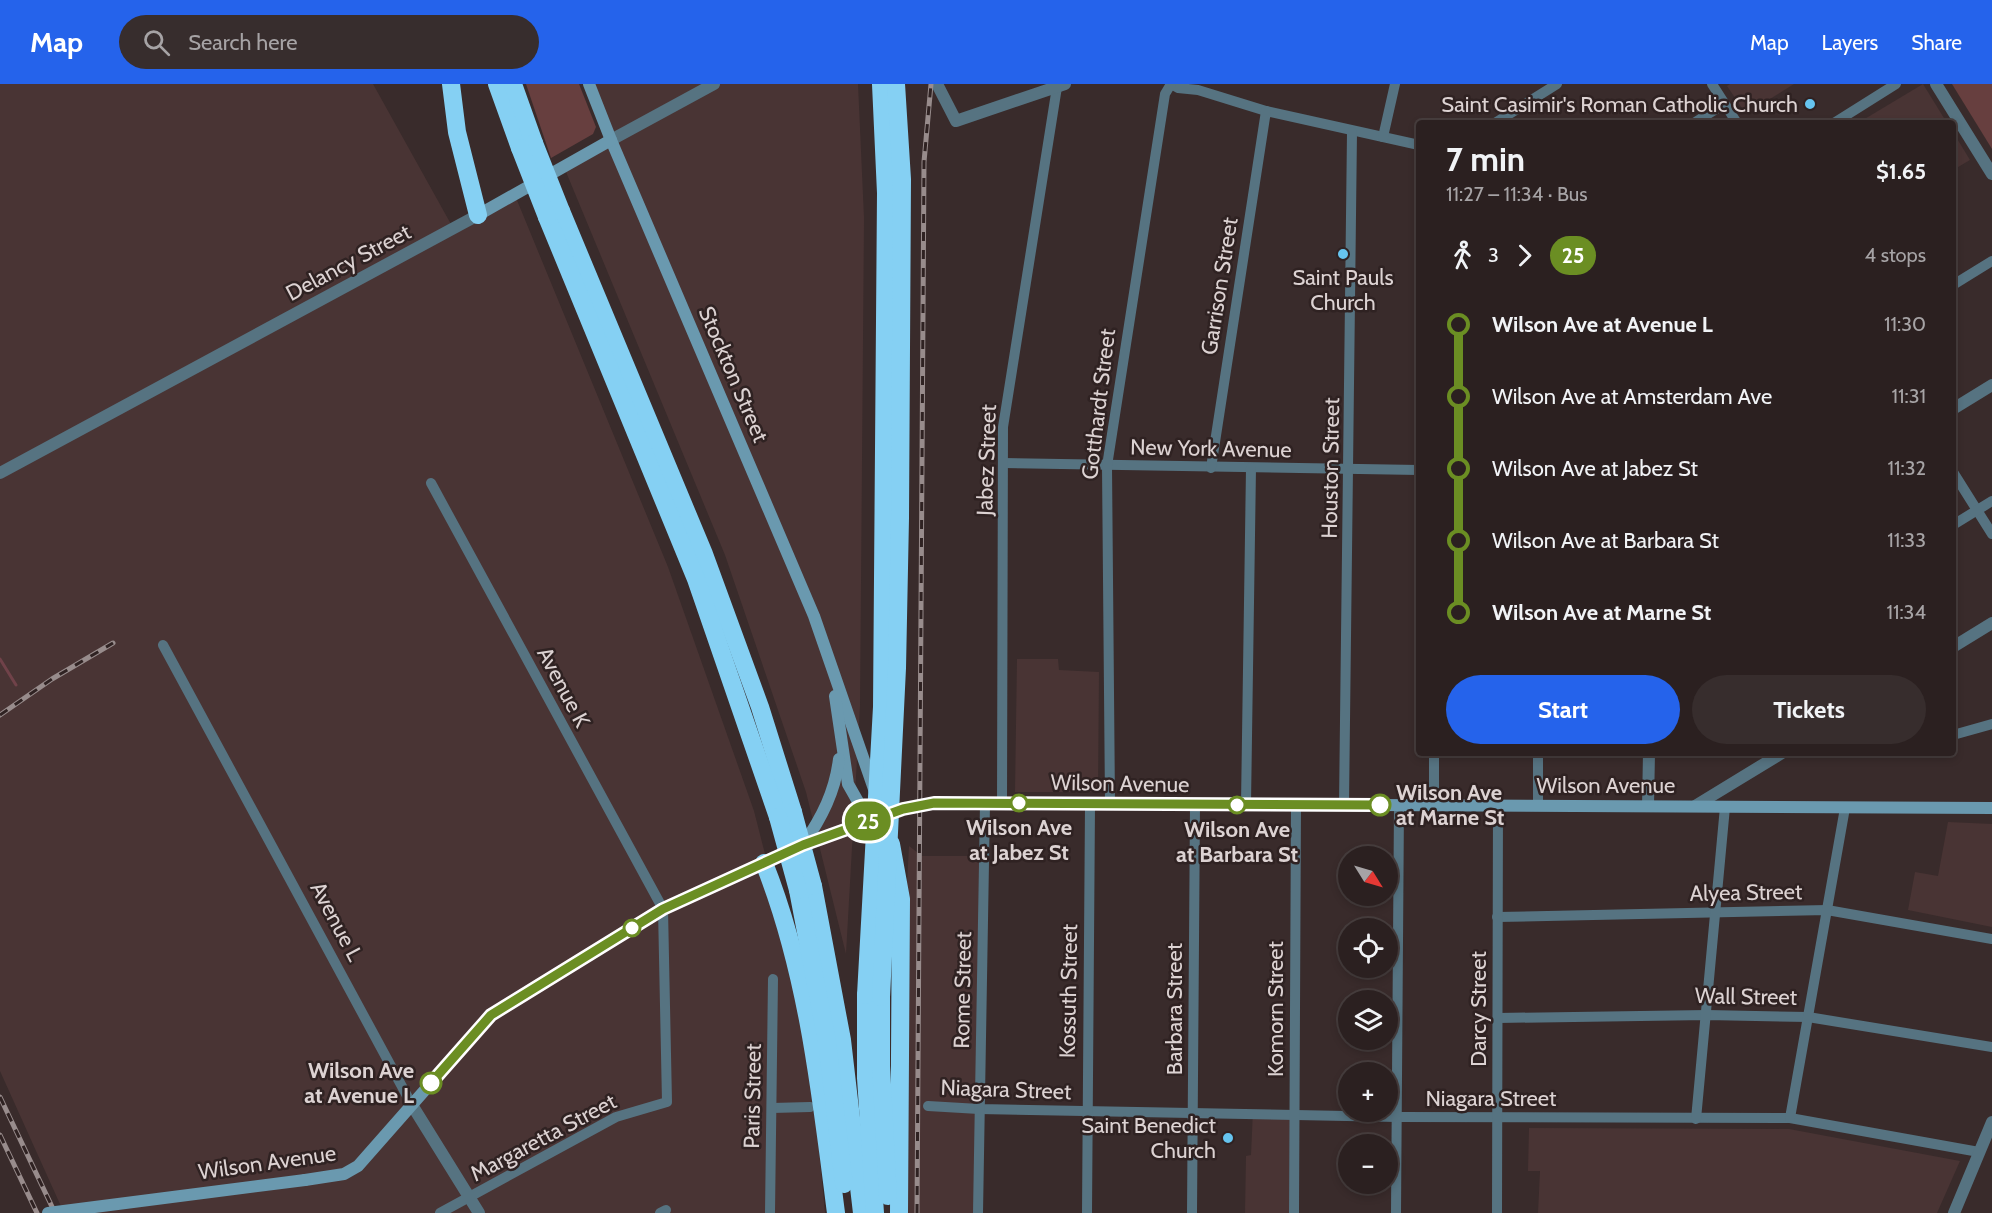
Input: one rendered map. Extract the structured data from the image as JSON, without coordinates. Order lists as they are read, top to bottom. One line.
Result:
{"streets":{"main road":["Delancy Street","Stockton Street","Wilson Avenue"],"street":["Garrison Street","Gotthardt Street","New York Avenue","Jabez Street","Houston Street","Avenue K","Alyea Street","Avenue L","Rome Street","Kossuth Street","Wall Street","Barbara Street","Komorn Street","Darcy Street","Niagara Street","Paris Street","Margaretta Street"]},"crossings":[["Delancy Street","Stockton Street"],["Garrison Street","New York Avenue"],["Stockton Street","Wilson Avenue"],["Gotthardt Street","New York Avenue"],["Gotthardt Street","Wilson Avenue"],["New York Avenue","Jabez Street"],["New York Avenue","Houston Street"],["Jabez Street","Wilson Avenue"],["Houston Street","Wilson Avenue"],["Avenue K","Wilson Avenue"],["Avenue K","Margaretta Street"],["Wilson Avenue","Avenue L"],["Wilson Avenue","Rome Street"],["Wilson Avenue","Kossuth Street"],["Wilson Avenue","Barbara Street"],["Wilson Avenue","Komorn Street"],["Wilson Avenue","Darcy Street"],["Wilson Avenue","Margaretta Street"],["Alyea Street","Darcy Street"],["Avenue L","Margaretta Street"],["Rome Street","Niagara Street"],["Kossuth Street","Niagara Street"],["Wall Street","Darcy Street"],["Barbara Street","Niagara Street"],["Komorn Street","Niagara Street"],["Darcy Street","Niagara Street"]],"places":["Saint Casimir's Roman Catholic Church","Saint Pauls Church","Wilson Ave at Jabez St","Wilson Ave at Barbara St","Wilson Ave at Marne St","Wilson Ave at Avenue L","Saint Benedict Church"],"lines":["bus line 25"],"north":"bottom right","page":{"header":"Map","search":"Search here","nav":["Map","Layers","Share"],"on_map":"25","heading":["7 min","11:27 – 11:34 · Bus","$1.65"],"legs":["3","25","4 stops"],"list":[{"name":"Wilson Ave at Avenue L","value":"11:30"},{"name":"Wilson Ave at Amsterdam Ave","value":"11:31"},{"name":"Wilson Ave at Jabez St","value":"11:32"},{"name":"Wilson Ave at Barbara St","value":"11:33"},{"name":"Wilson Ave at Marne St","value":"11:34"}],"buttons":["Start","Tickets"],"map_buttons":["+","−"]}}
